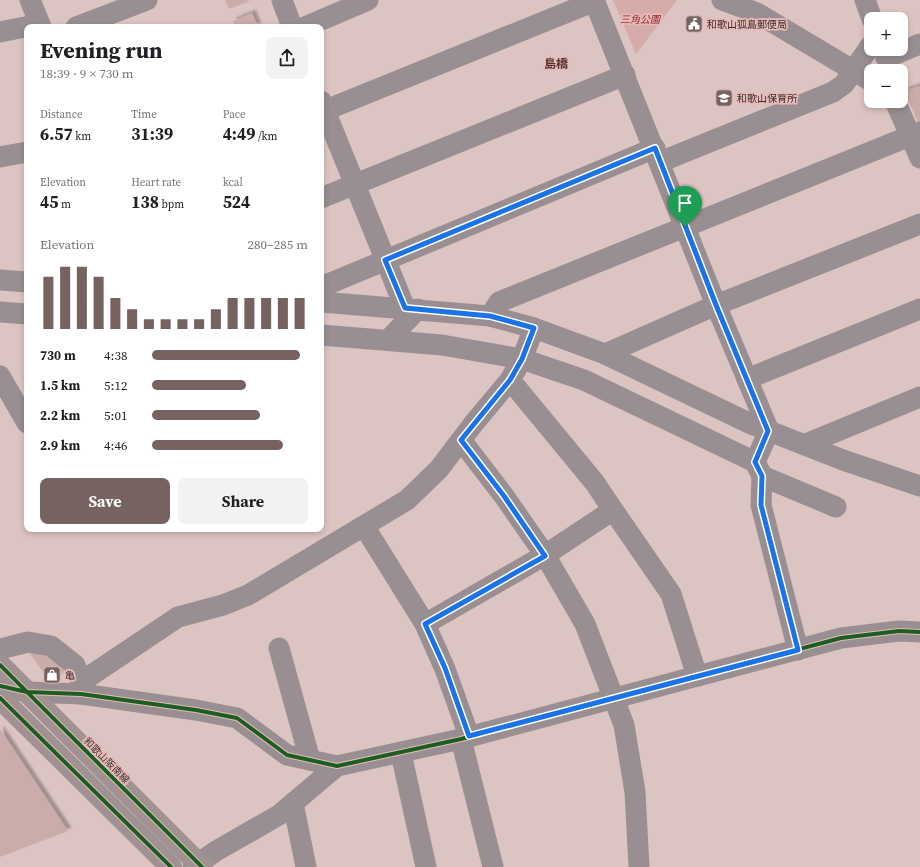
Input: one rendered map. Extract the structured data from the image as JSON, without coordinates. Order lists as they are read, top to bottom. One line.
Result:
{"streets":{"main road":["和歌山阪南線"]},"districts":["島橋"],"parks":["三角公園"],"places":{"public building":["和歌山狐島郵便局"],"school or university":["和歌山保育所"],"shop":["亀"]},"page":{"map_buttons":["+","−"],"heading":["Evening run","18:39 · 9 × 730 m"],"stats":[["Distance","6.57 km"],["Time","31:39"],["Pace","4:49 /km"],["Elevation","45 m"],["Heart rate","138 bpm"],["kcal","524"]],"chart":["Elevation","280–285 m"],"list":[{"name":"730 m","note":"4:38"},{"name":"1.5 km","note":"5:12"},{"name":"2.2 km","note":"5:01"},{"name":"2.9 km","note":"4:46"}],"buttons":["Save","Share"]}}
